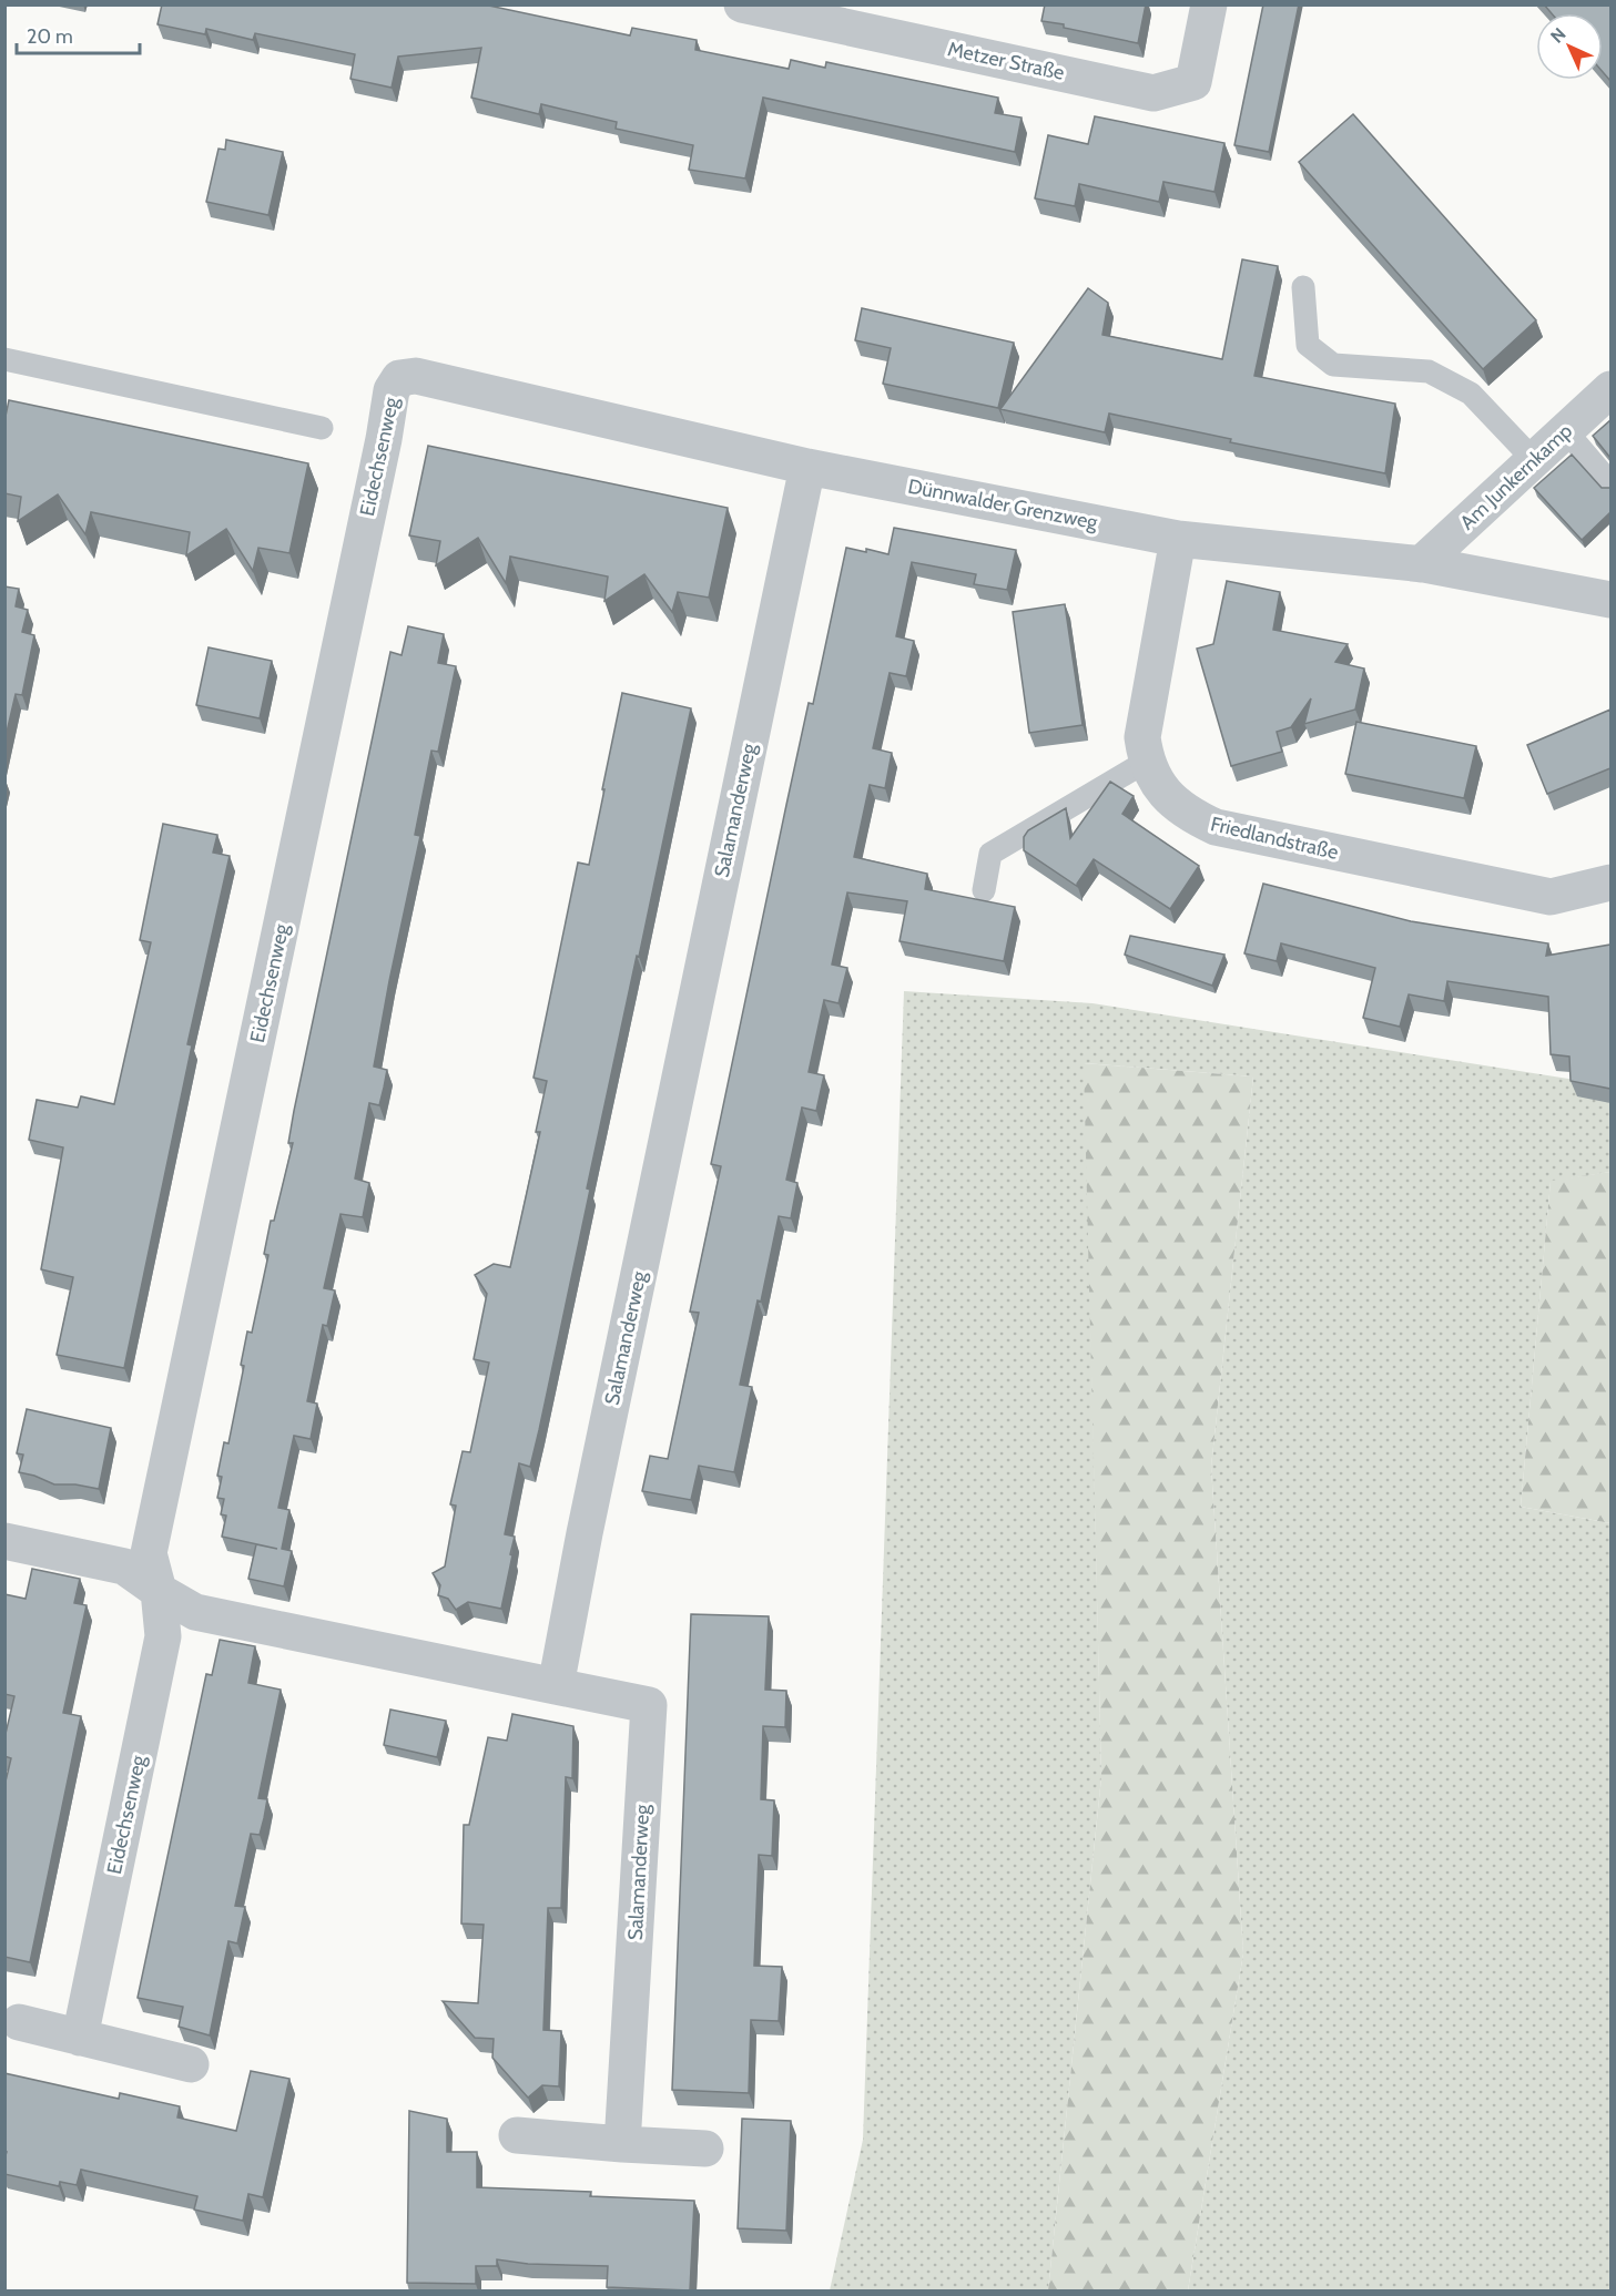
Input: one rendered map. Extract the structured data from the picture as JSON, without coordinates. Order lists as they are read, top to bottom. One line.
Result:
{"streets":{"street":["Metzer Straße","Eidechsenweg","Am Junkernkamp","Dünnwalder Grenzweg","Salamanderweg","Friedlandstraße"]},"crossings":[["Eidechsenweg","Dünnwalder Grenzweg"],["Am Junkernkamp","Dünnwalder Grenzweg"],["Dünnwalder Grenzweg","Salamanderweg"],["Dünnwalder Grenzweg","Friedlandstraße"]],"scale_bar":"20 m","north":"top left"}
